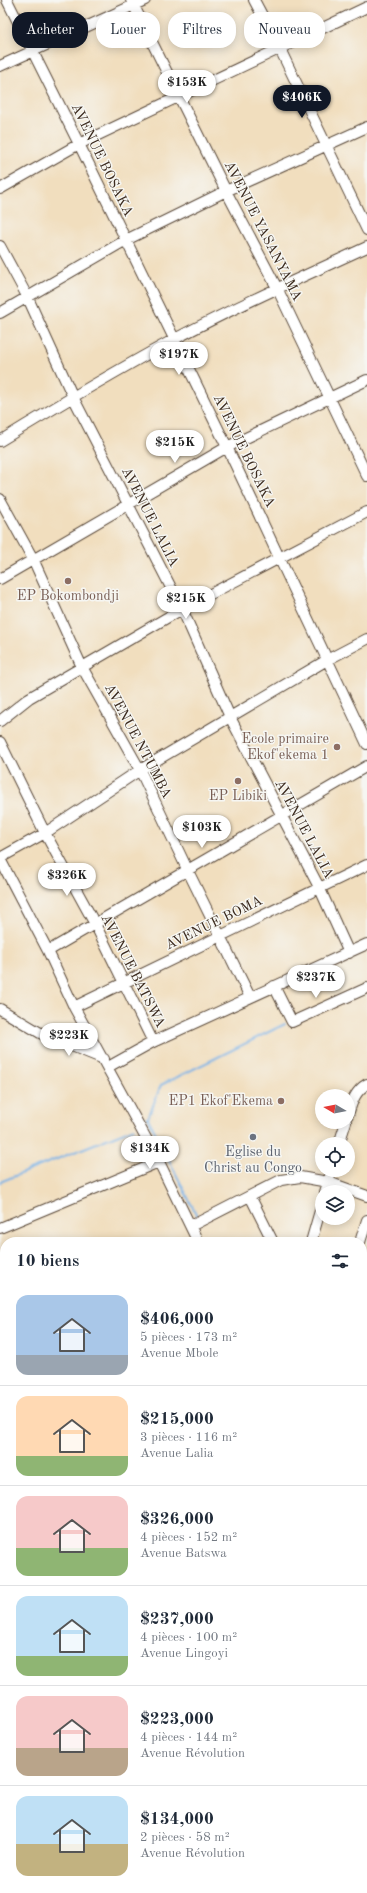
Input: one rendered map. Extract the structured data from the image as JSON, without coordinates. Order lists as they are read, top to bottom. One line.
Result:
{"streets":{"street":["AVENUE BOSAKA","AVENUE YASANYAMA","AVENUE LALIA","AVENUE NTUMBA","AVENUE BOMA","AVENUE BATSWA"]},"crossings":[["AVENUE LALIA","AVENUE BOMA"],["AVENUE NTUMBA","AVENUE BOMA"],["AVENUE BOMA","AVENUE BATSWA"]],"places":["EP Bokombondji","Ecole primaire Ekof'ekema 1","EP Libiki","EP1 Ekof'Ekema","Eglise du Christ au Congo"],"north":"left","page":{"chip":["Acheter","Louer","Filtres","Nouveau"],"price":["$153K","$406K","$197K","$215K","$215K","$103K","$326K","$237K","$223K","$134K"],"heading":"10 biens","list":[{"name":"$406,000","note":"5 pièces · 173 m² · Avenue Mbole"},{"name":"$215,000","note":"3 pièces · 116 m² · Avenue Lalia"},{"name":"$326,000","note":"4 pièces · 152 m² · Avenue Batswa"},{"name":"$237,000","note":"4 pièces · 100 m² · Avenue Lingoyi"},{"name":"$223,000","note":"4 pièces · 144 m² · Avenue Révolution"},{"name":"$134,000","note":"2 pièces · 58 m² · Avenue Révolution"}]}}
